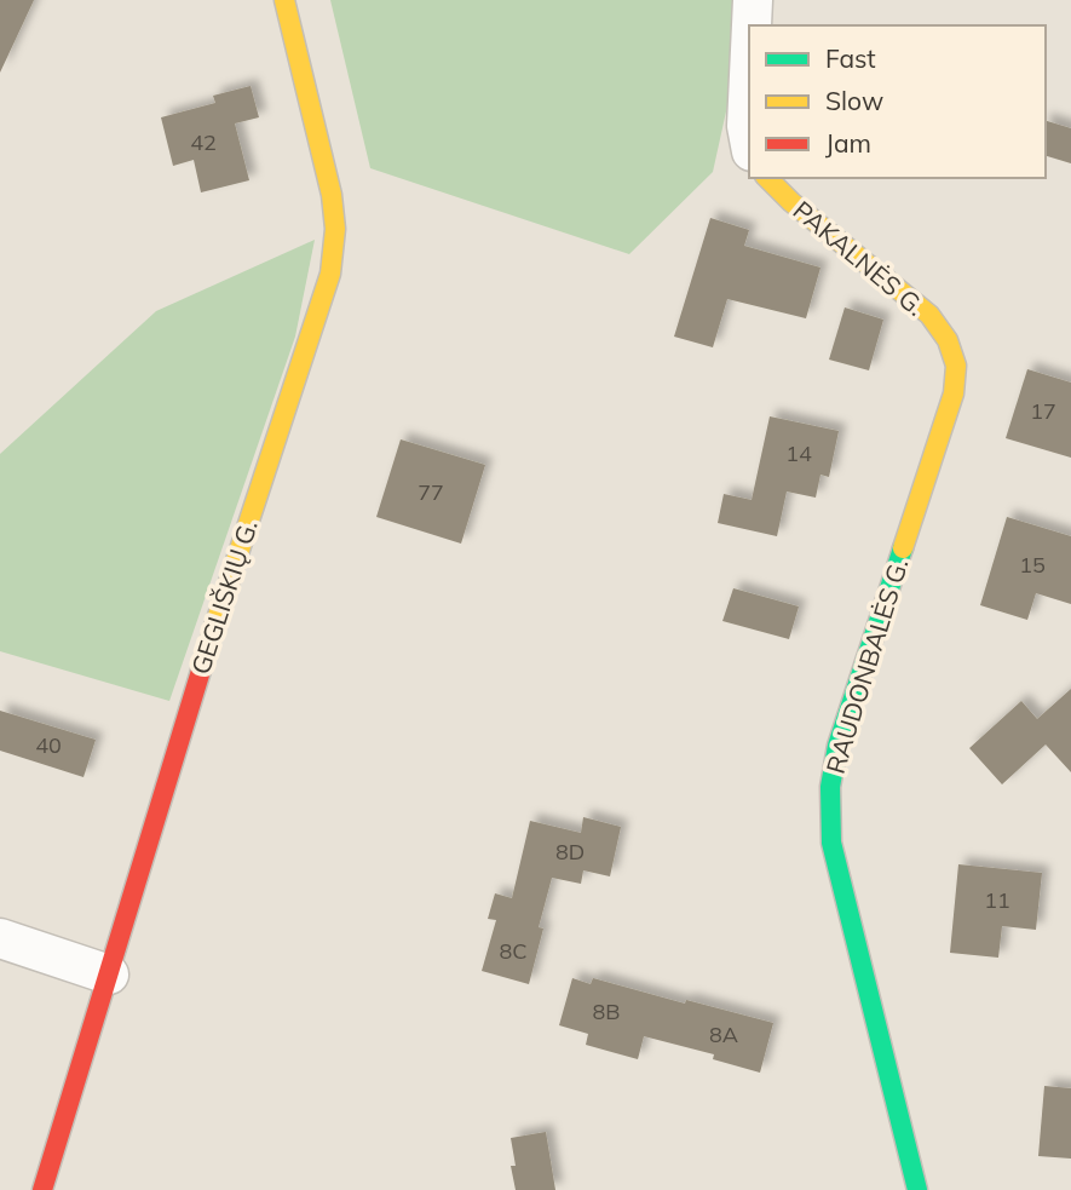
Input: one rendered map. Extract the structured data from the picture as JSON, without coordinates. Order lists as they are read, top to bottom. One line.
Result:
{"streets":{"street":["PAKALNĖS G.","GEGLIŠKIŲ G.","RAUDONBALĖS G."]},"crossings":[["PAKALNĖS G.","RAUDONBALĖS G."]],"house_numbers":["42","17","14","77","15","40","8D","11","8C","8B","8A"],"legend":["Fast","Slow","Jam"]}
